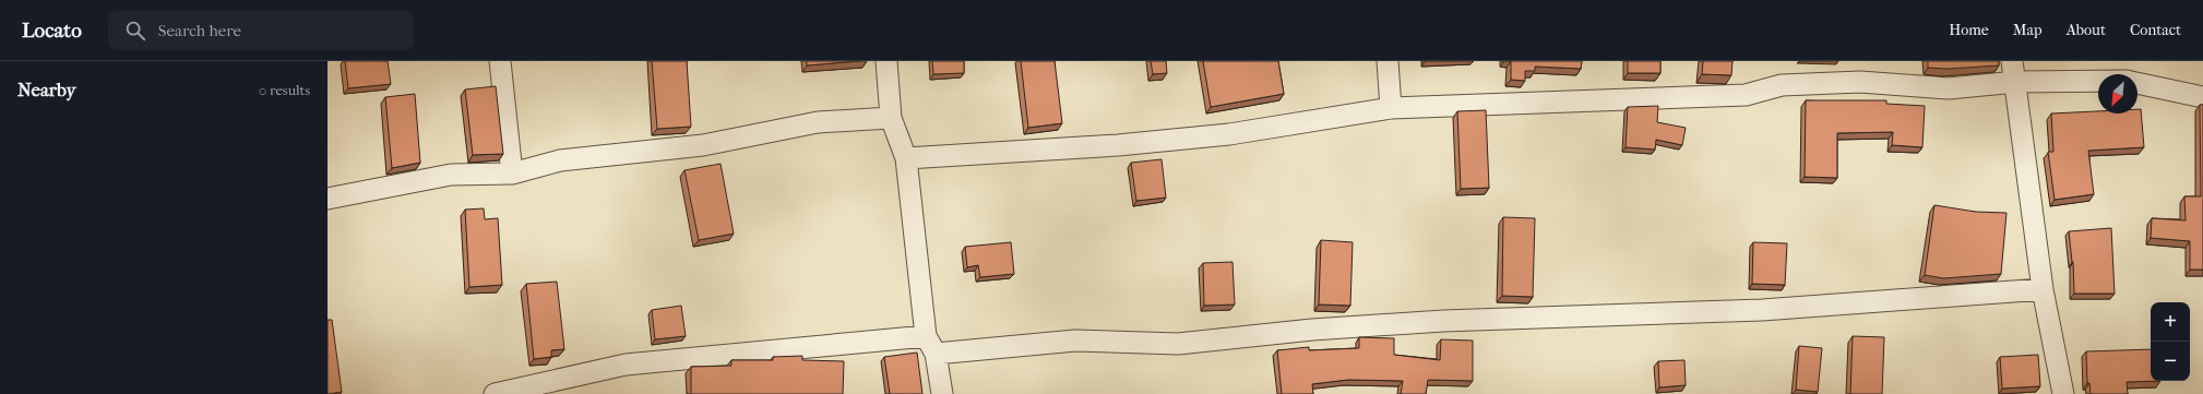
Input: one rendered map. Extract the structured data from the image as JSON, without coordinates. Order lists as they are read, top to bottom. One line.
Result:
{"north":"bottom left","page":{"header":"Locato","search":"Search here","nav":["Home","Map","About","Contact"],"heading":["Nearby","0 results"],"map_buttons":["+","−"]}}
